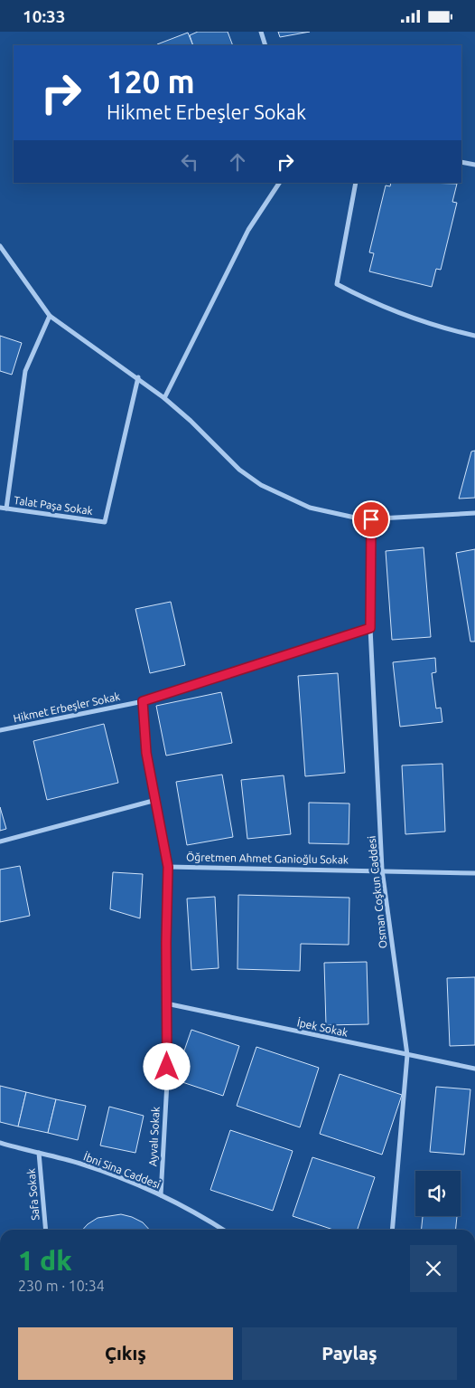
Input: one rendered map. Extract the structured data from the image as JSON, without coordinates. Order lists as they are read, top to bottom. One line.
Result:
{"streets":{"street":["Talat Paşa Sokak","Hikmet Erbeşler Sokak","Öğretmen Ahmet Ganioğlu Sokak","Osman Coşkun Caddesi","İpek Sokak","Ayvalı Sokak","İbni Sina Caddesi","Safa Sokak"]},"crossings":[["Hikmet Erbeşler Sokak","Osman Coşkun Caddesi"],["Hikmet Erbeşler Sokak","Ayvalı Sokak"],["Öğretmen Ahmet Ganioğlu Sokak","Osman Coşkun Caddesi"],["Öğretmen Ahmet Ganioğlu Sokak","Ayvalı Sokak"],["Osman Coşkun Caddesi","İpek Sokak"],["İpek Sokak","Ayvalı Sokak"],["Ayvalı Sokak","İbni Sina Caddesi"],["İbni Sina Caddesi","Safa Sokak"]],"page":{"status":"10:33","turn":["120 m","Hikmet Erbeşler Sokak"],"heading":["1 dk","230 m · 10:34"],"buttons":["Çıkış","Paylaş"]}}
